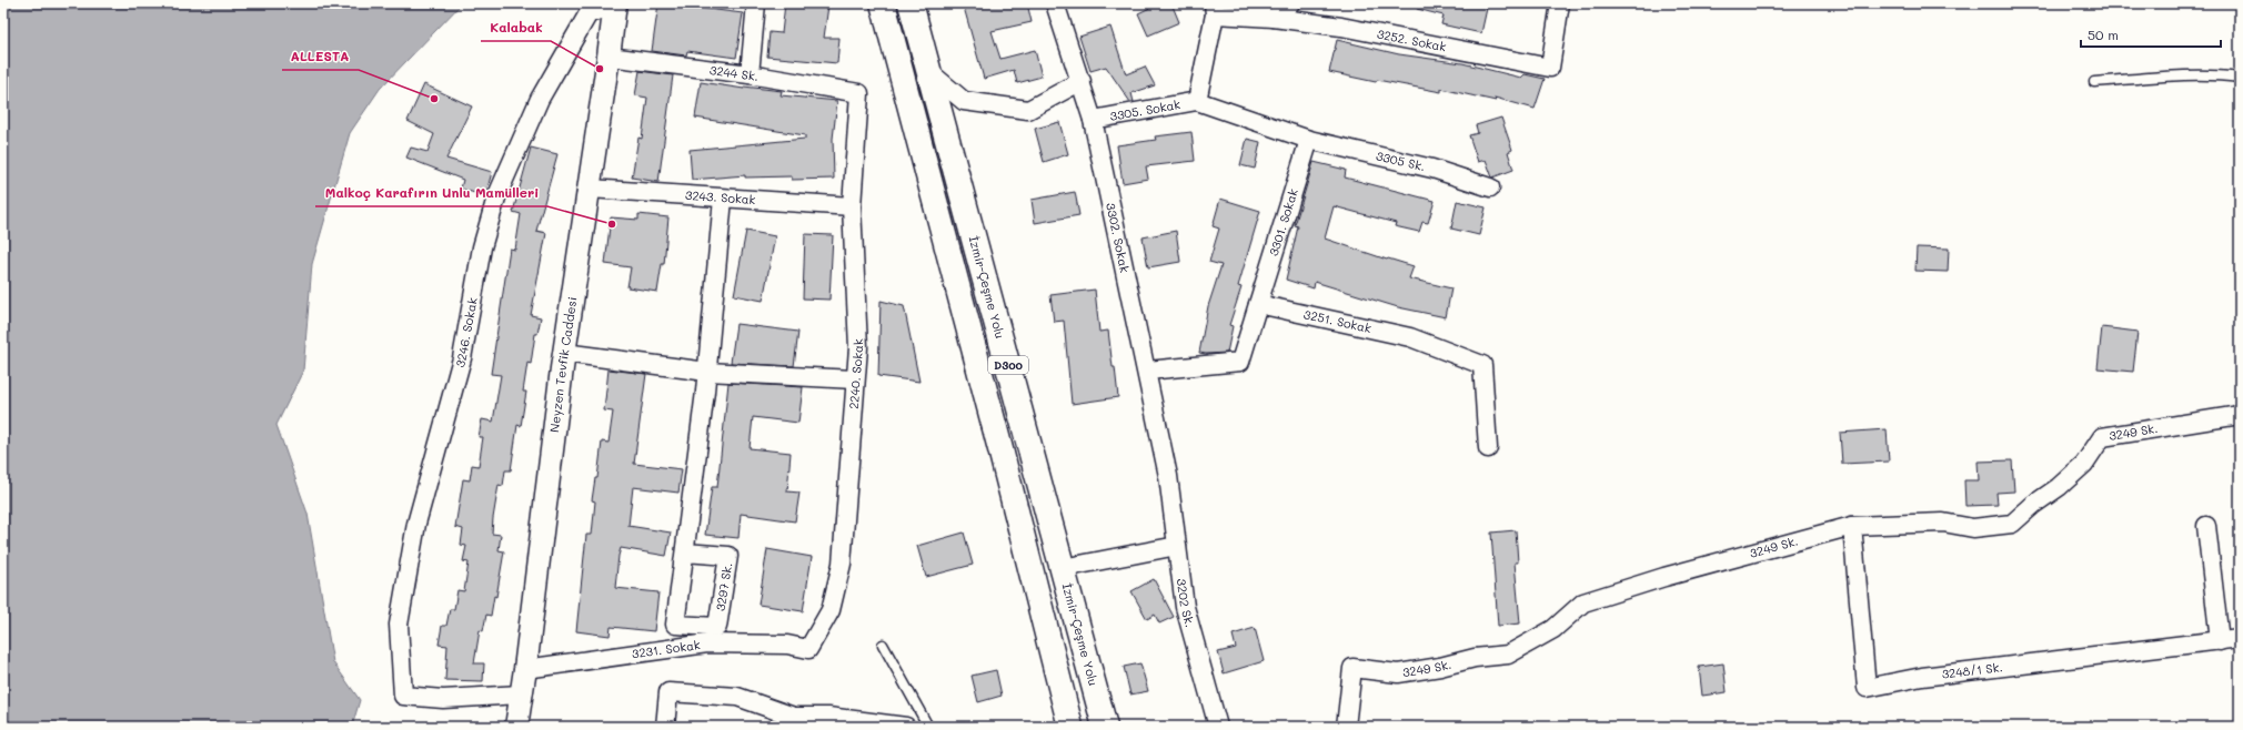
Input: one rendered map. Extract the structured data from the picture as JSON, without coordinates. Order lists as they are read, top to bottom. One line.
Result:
{"streets":{"highway":["İzmir-Çeşme Yolu","D300"],"street":["3252. Sokak","3244 Sk.","3305. Sokak","3305 Sk.","3243. Sokak","3301. Sokak","3302. Sokak","3251. Sokak","3246. Sokak","Neyzen Tevfik Caddesi","2240. Sokak","3249 Sk.","3297 Sk.","3202 Sk.","3231. Sokak","3248/1 Sk."]},"crossings":[["3244 Sk.","Neyzen Tevfik Caddesi"],["3244 Sk.","2240. Sokak"],["3305. Sokak","3305 Sk."],["3305. Sokak","3302. Sokak"],["3305 Sk.","3301. Sokak"],["3243. Sokak","Neyzen Tevfik Caddesi"],["3243. Sokak","2240. Sokak"],["3243. Sokak","3297 Sk."],["3301. Sokak","3251. Sokak"],["3302. Sokak","3202 Sk."],["3246. Sokak","Neyzen Tevfik Caddesi"],["Neyzen Tevfik Caddesi","3231. Sokak"],["2240. Sokak","3231. Sokak"],["3249 Sk.","3248/1 Sk."]],"places":["Kalabak","ALLESTA","Malkoç Karafırın Unlu Mamülleri"],"scale_bar":"50 m"}
